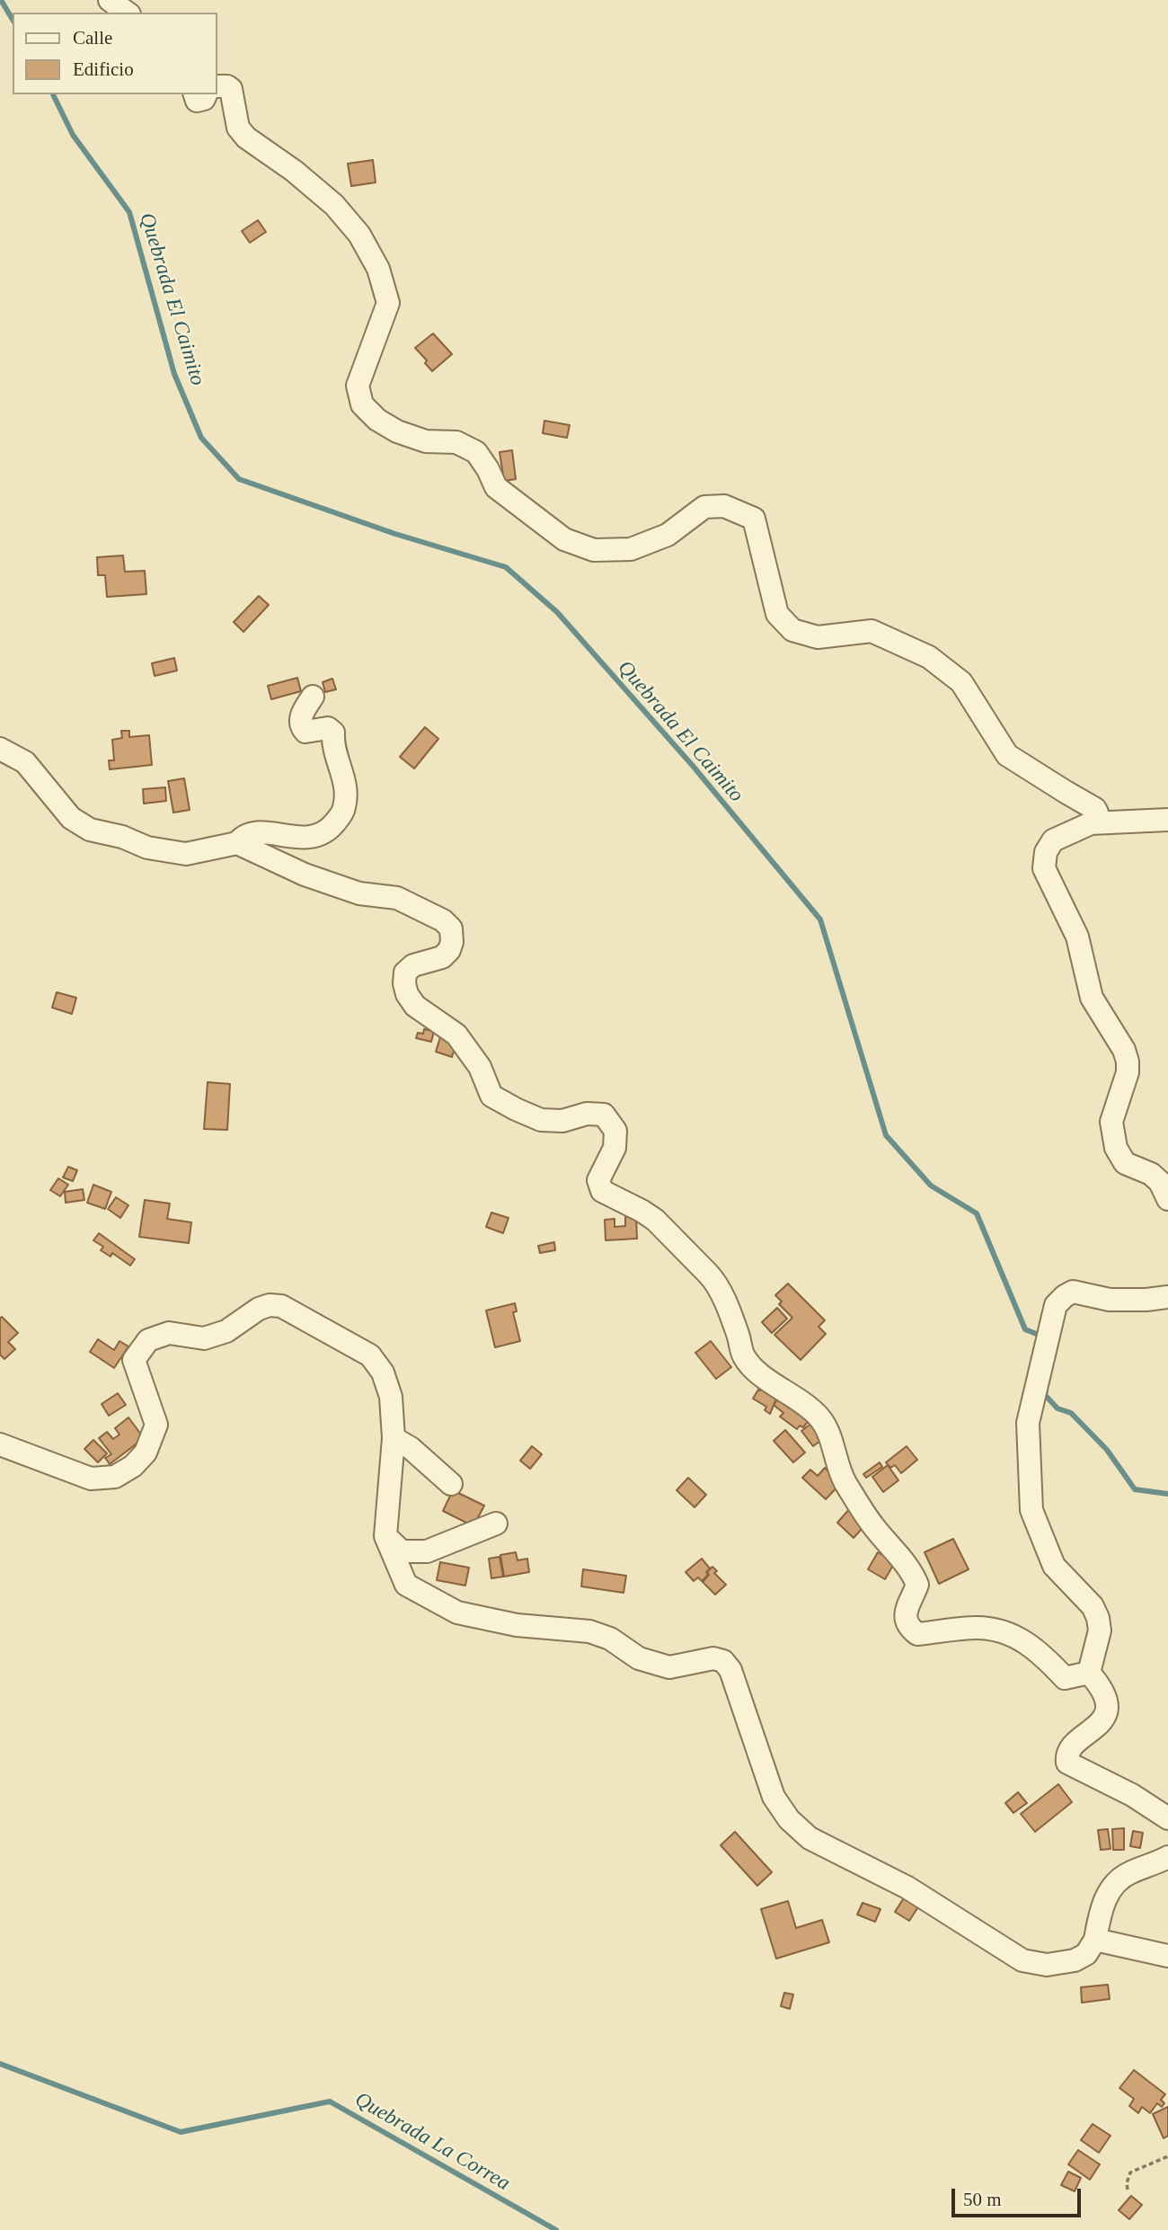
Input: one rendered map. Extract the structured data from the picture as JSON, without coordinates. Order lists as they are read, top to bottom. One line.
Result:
{"water":["Quebrada El Caimito","Quebrada La Correa"],"legend":["Calle","Edificio"],"scale_bar":"50 m"}
